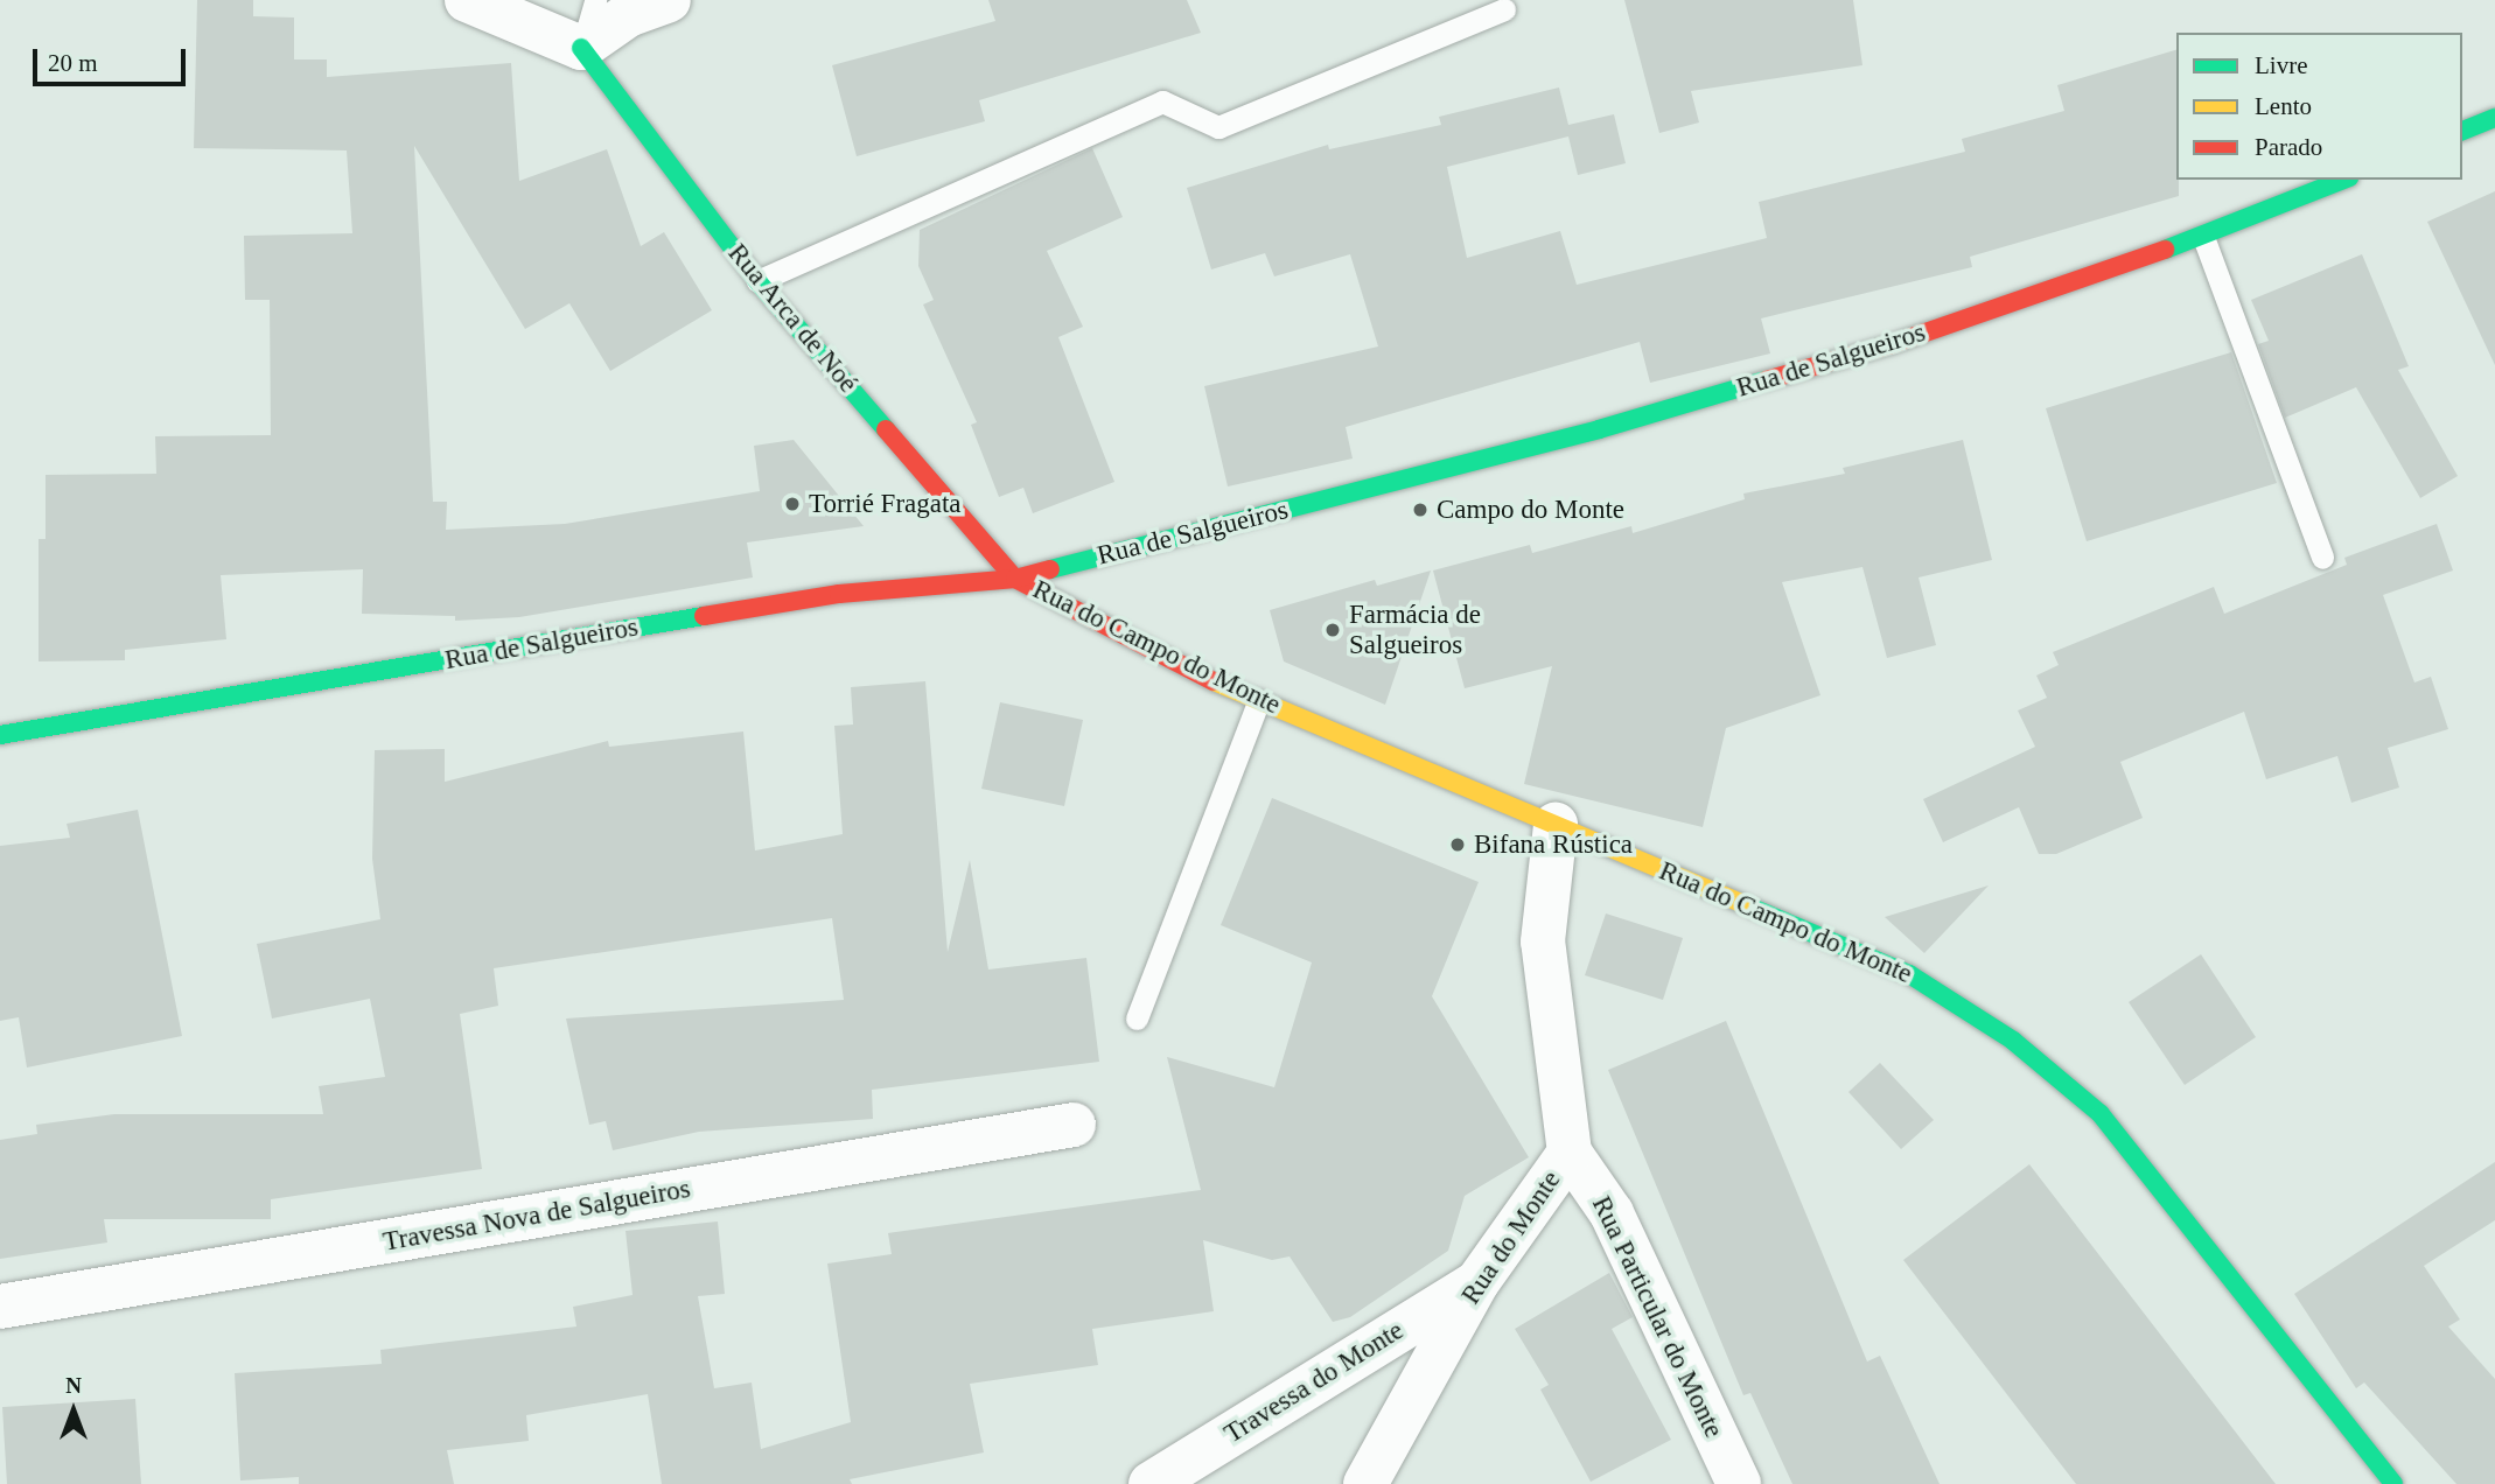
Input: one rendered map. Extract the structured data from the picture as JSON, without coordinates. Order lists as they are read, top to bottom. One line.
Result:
{"streets":{"street":["Rua Arca de Noé","Rua de Salgueiros","Rua do Campo do Monte","Travessa Nova de Salgueiros","Rua do Monte","Rua Particular do Monte","Travessa do Monte"]},"crossings":[["Rua Arca de Noé","Rua de Salgueiros"],["Rua Arca de Noé","Rua do Campo do Monte"],["Rua de Salgueiros","Rua do Campo do Monte"],["Rua do Campo do Monte","Rua do Monte"],["Rua do Monte","Rua Particular do Monte"],["Rua do Monte","Travessa do Monte"]],"places":["Torrié Fragata","Campo do Monte","Farmácia de Salgueiros","Bifana Rústica"],"legend":["Livre","Lento","Parado"],"scale_bar":"20 m","north":"top"}
